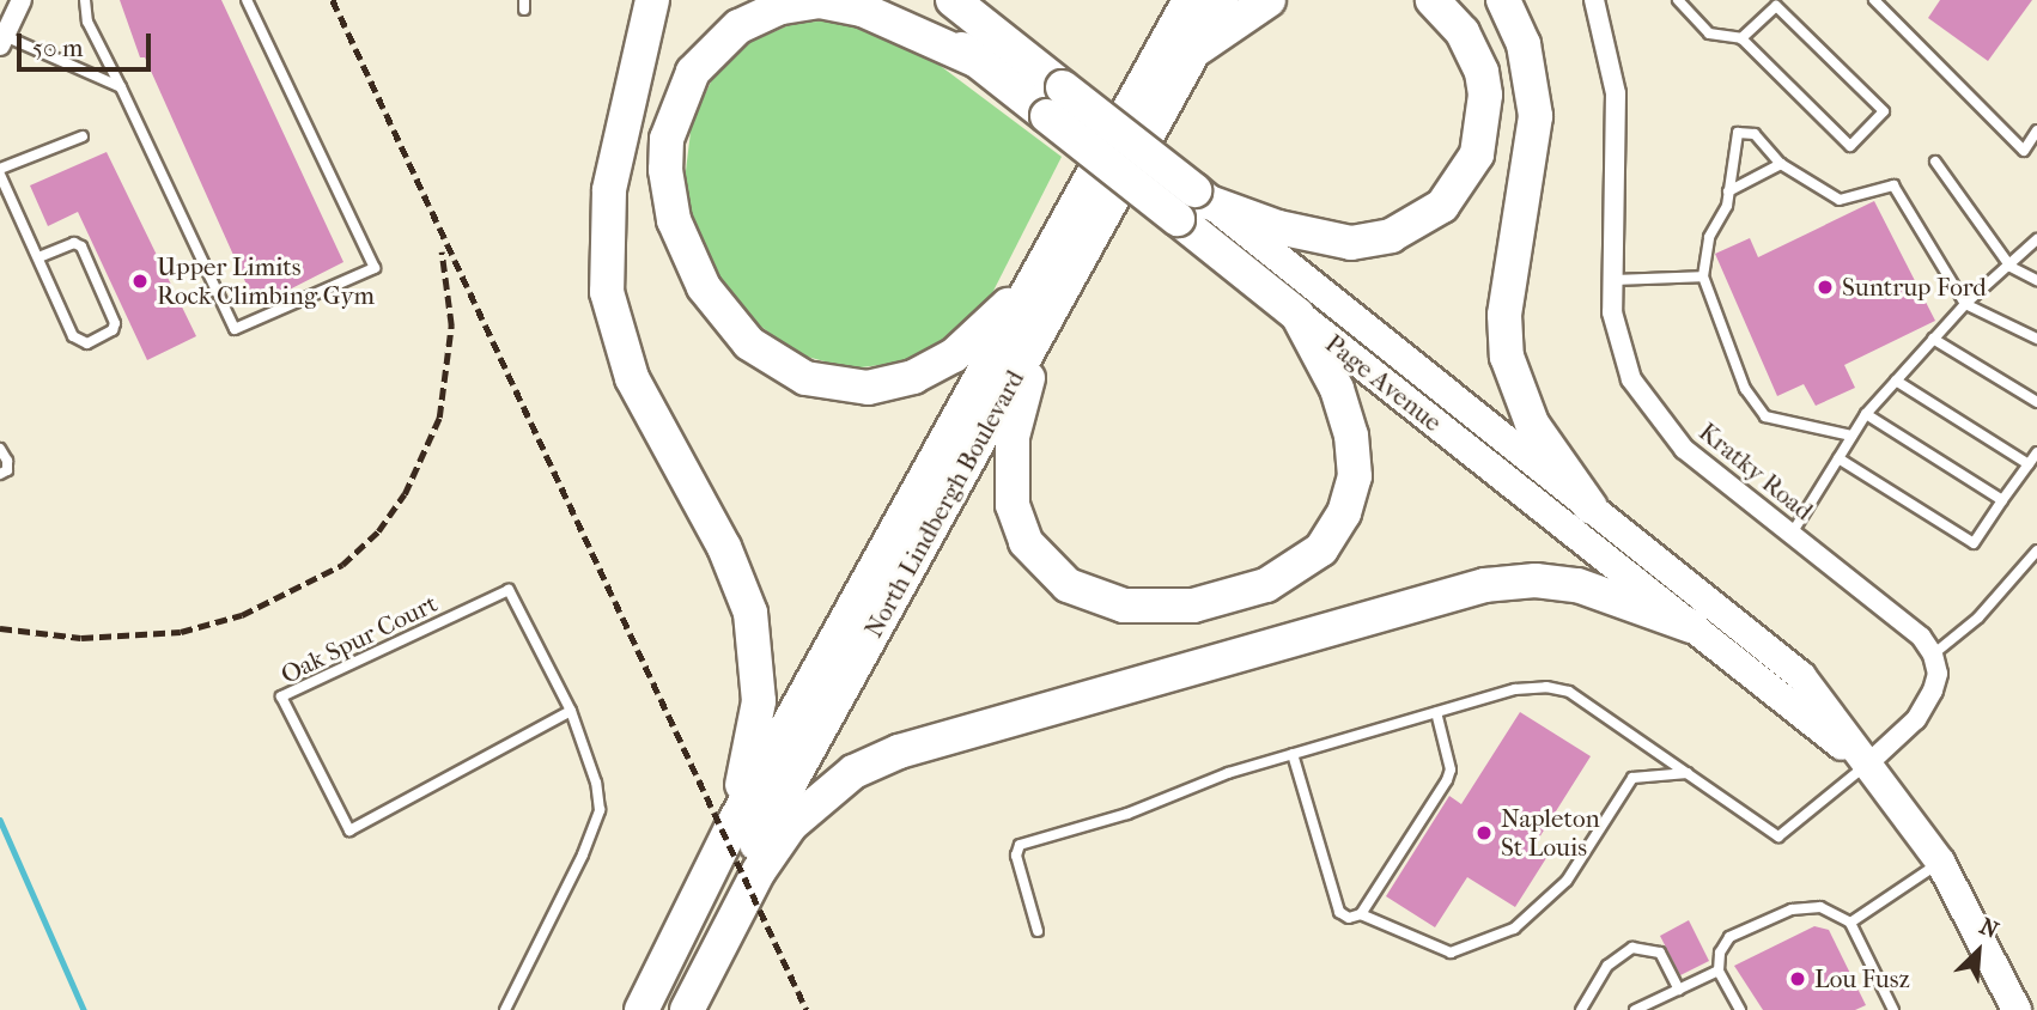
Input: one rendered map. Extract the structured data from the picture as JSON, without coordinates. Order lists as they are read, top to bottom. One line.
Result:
{"streets":{"highway":["Page Avenue","North Lindbergh Boulevard"],"street":["Kratky Road"],"lane":["Oak Spur Court"]},"places":["Upper Limits Rock Climbing Gym","Suntrup Ford","Napleton St Louis","Lou Fusz"],"scale_bar":"50 m","north":"top right"}
